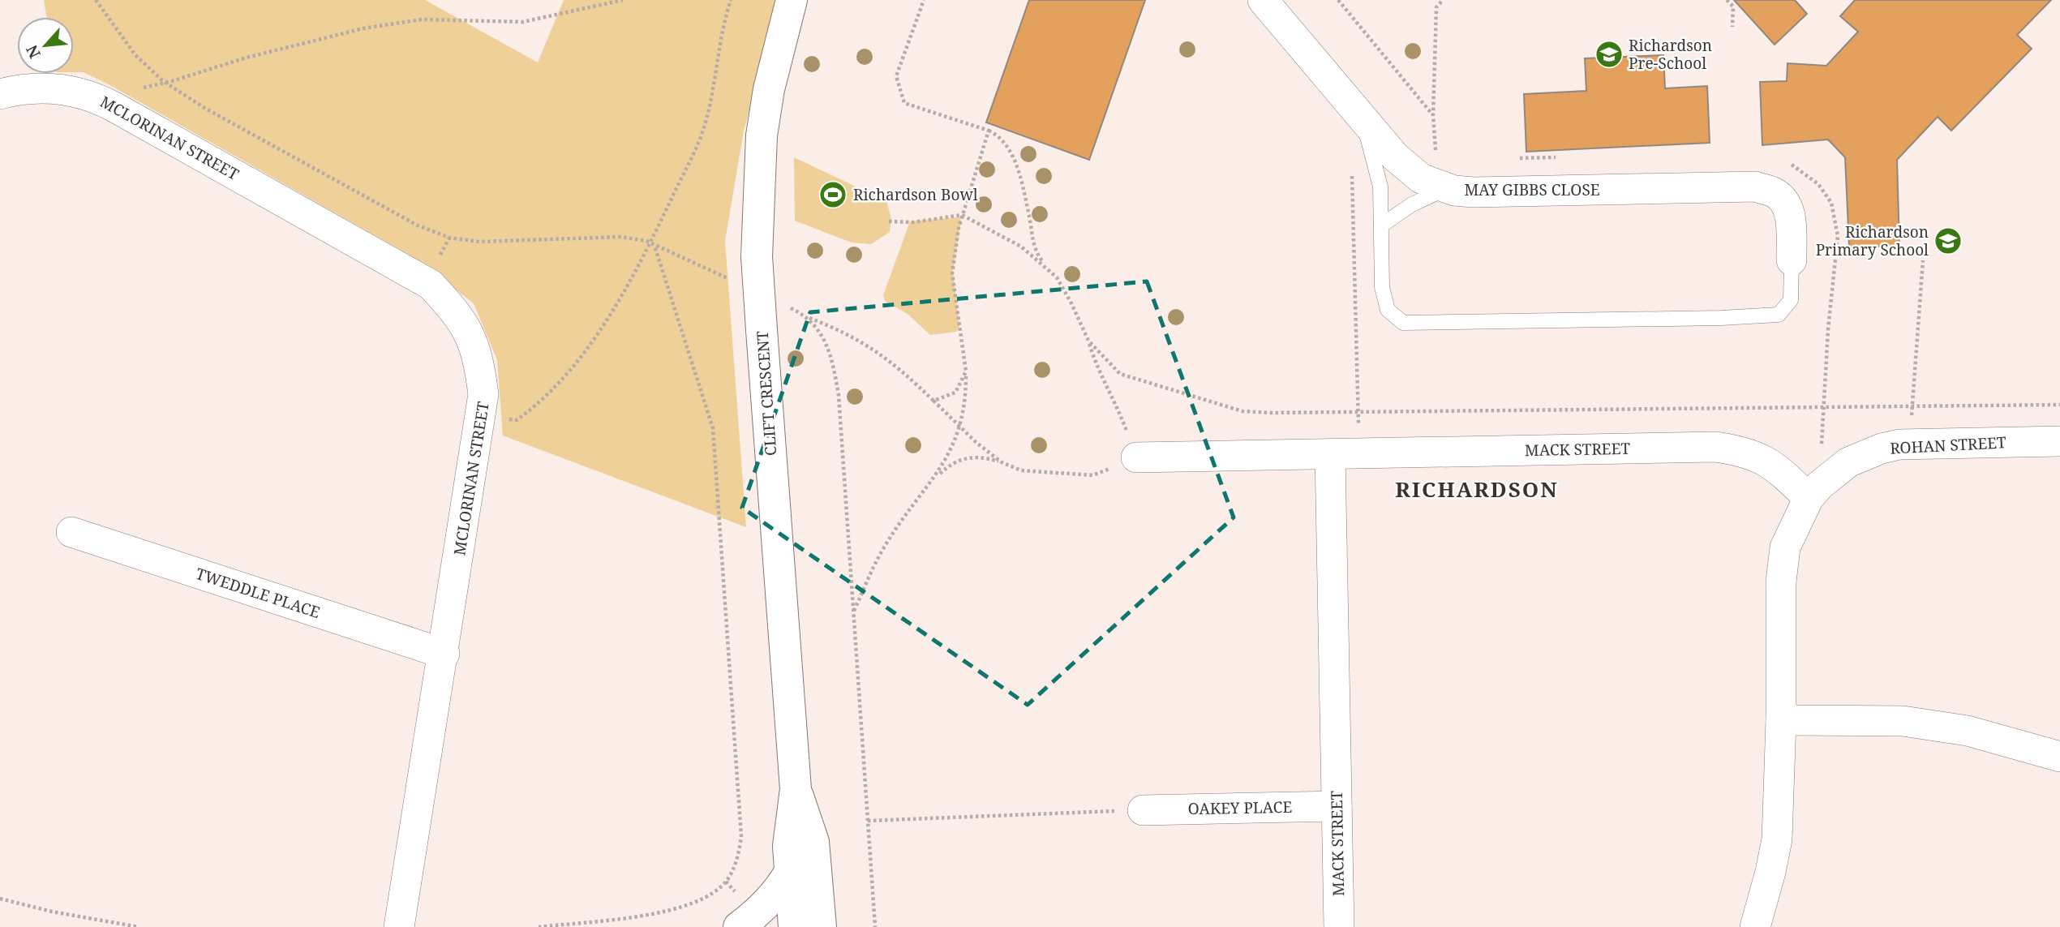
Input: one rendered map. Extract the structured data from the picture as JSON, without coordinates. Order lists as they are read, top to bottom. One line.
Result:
{"streets":{"street":["MCLORINAN STREET","MAY GIBBS CLOSE","CLIFT CRESCENT","ROHAN STREET","MACK STREET","TWEDDLE PLACE","OAKEY PLACE"]},"crossings":[["MCLORINAN STREET","TWEDDLE PLACE"],["ROHAN STREET","MACK STREET"],["MACK STREET","OAKEY PLACE"]],"districts":["RICHARDSON"],"places":{"school or university":["Richardson Pre-School","Richardson Primary School"],"sports":["Richardson Bowl"]},"north":"bottom left"}
